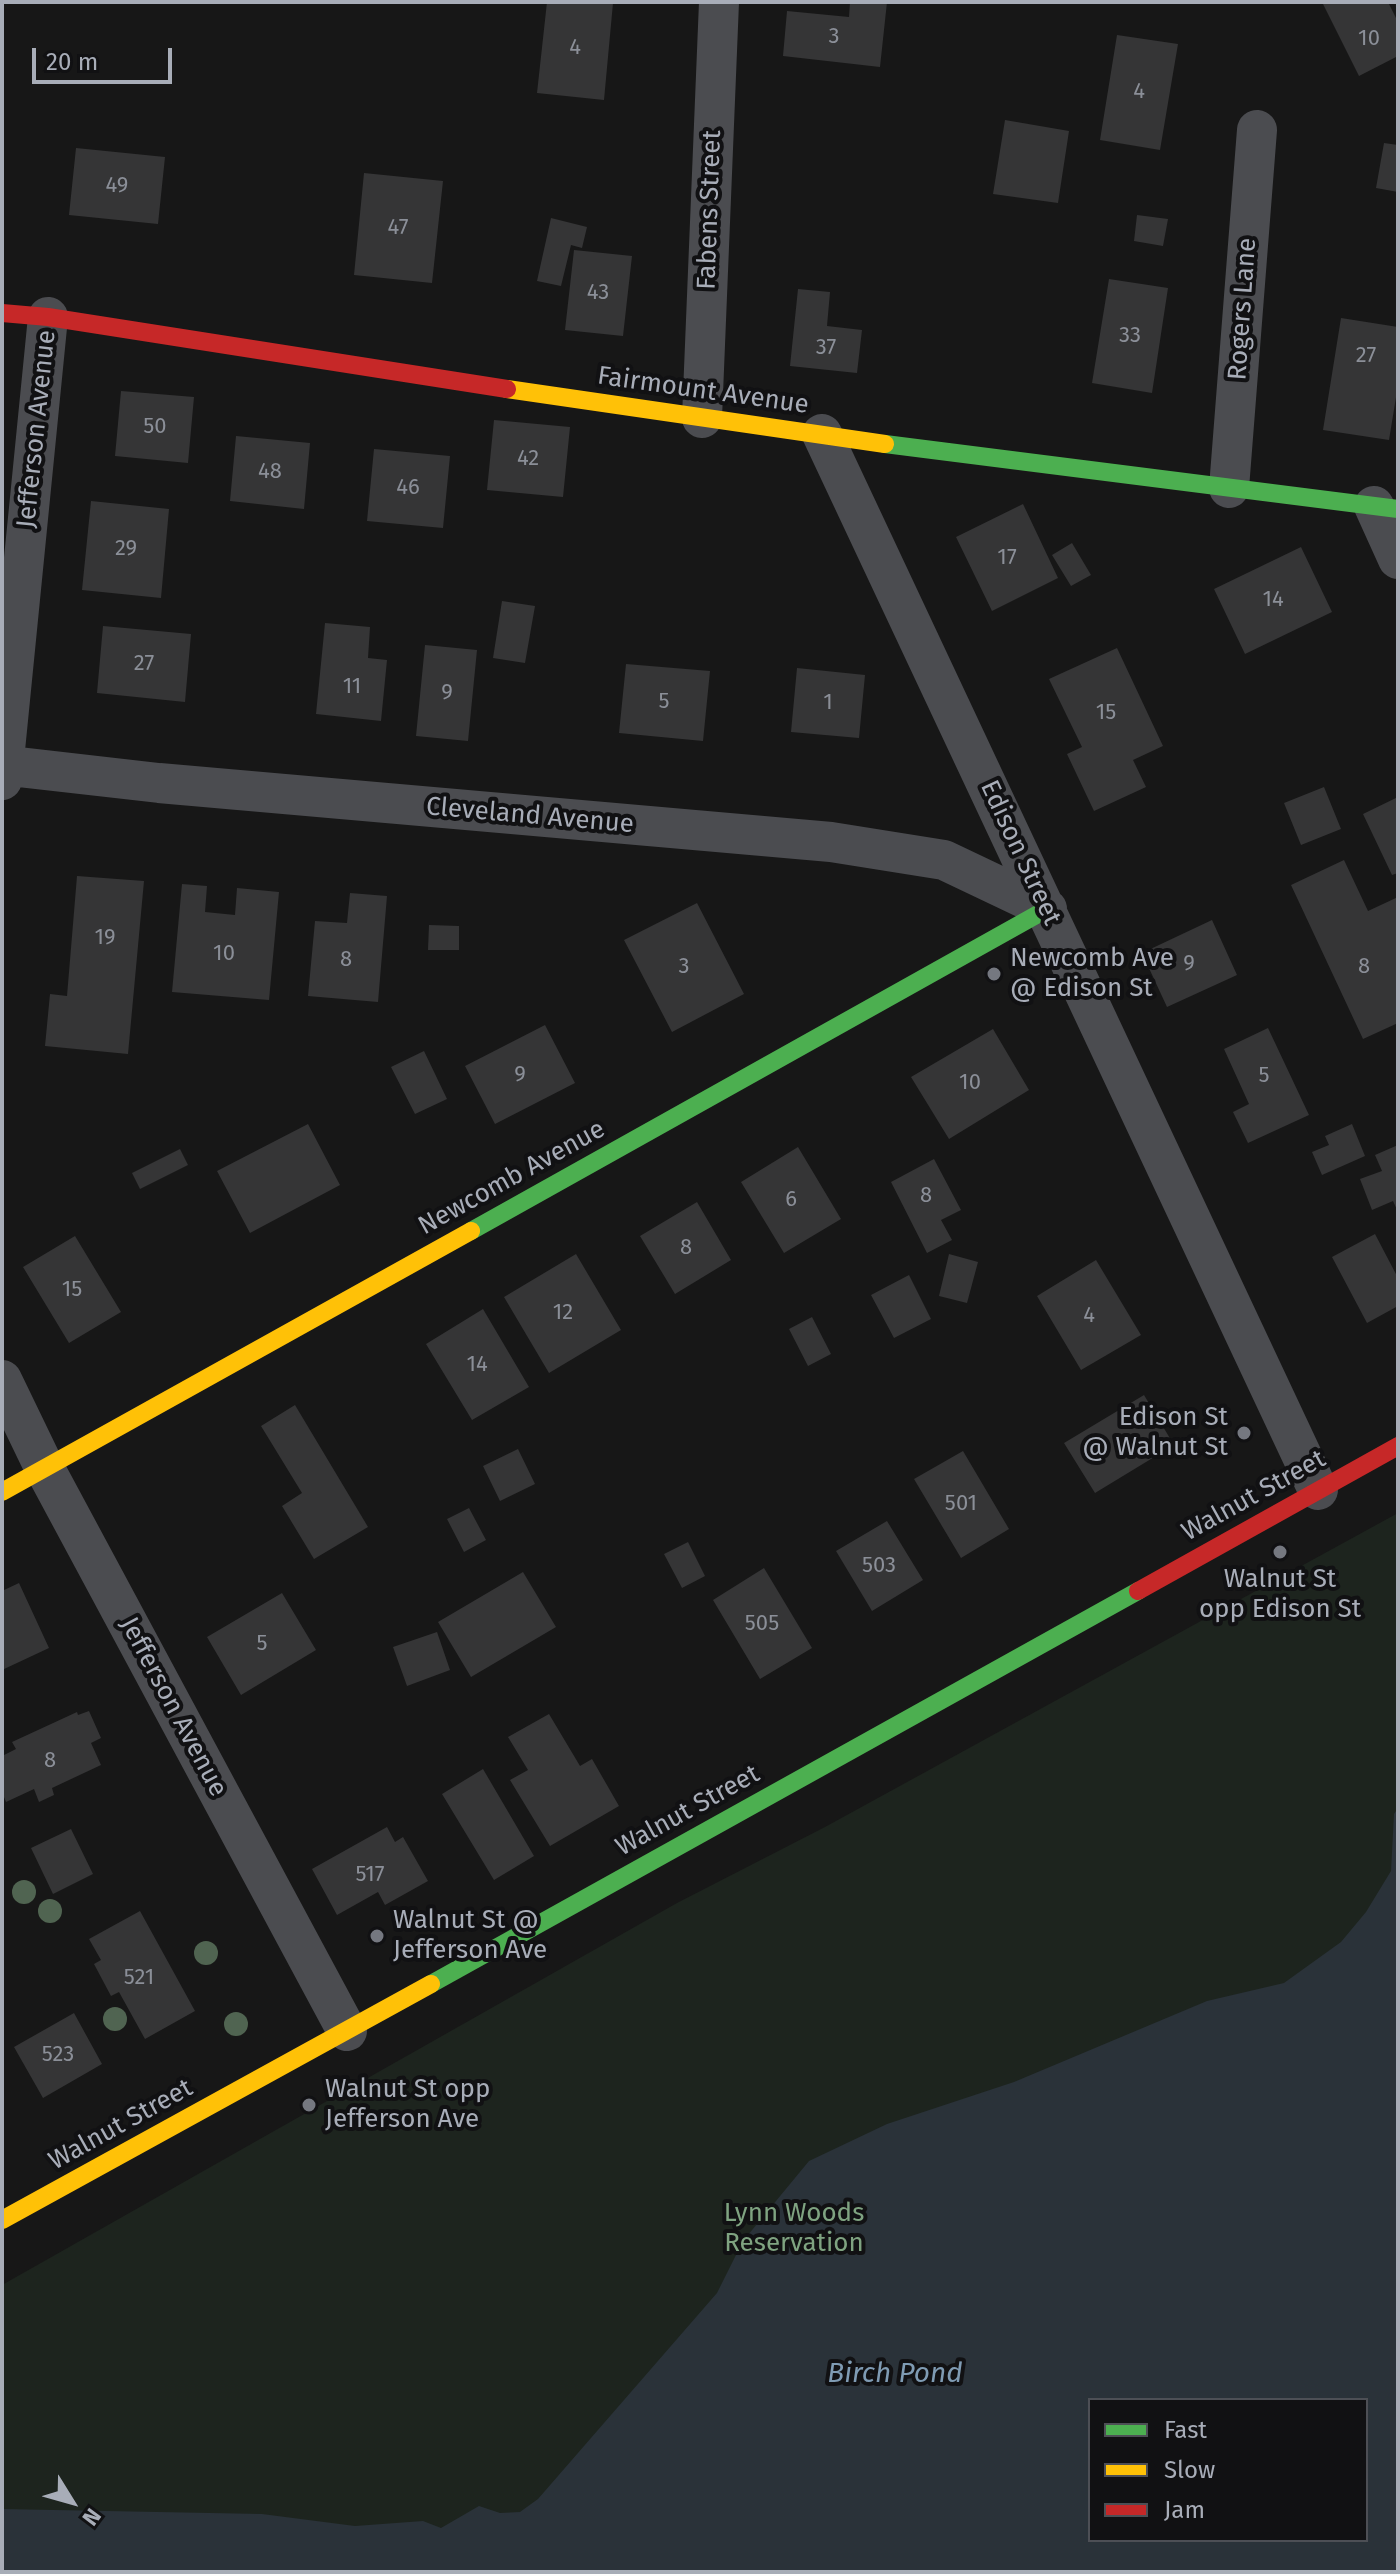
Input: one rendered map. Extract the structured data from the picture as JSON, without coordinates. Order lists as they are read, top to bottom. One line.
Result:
{"streets":{"street":["Fabens Street","Rogers Lane","Fairmount Avenue","Jefferson Avenue","Cleveland Avenue","Edison Street","Newcomb Avenue","Walnut Street"]},"crossings":[["Fabens Street","Fairmount Avenue"],["Rogers Lane","Fairmount Avenue"],["Fairmount Avenue","Jefferson Avenue"],["Fairmount Avenue","Edison Street"],["Jefferson Avenue","Cleveland Avenue"],["Jefferson Avenue","Newcomb Avenue"],["Jefferson Avenue","Walnut Street"],["Cleveland Avenue","Edison Street"],["Cleveland Avenue","Newcomb Avenue"],["Edison Street","Newcomb Avenue"],["Edison Street","Walnut Street"]],"water":["Birch Pond"],"parks":["Lynn Woods Reservation"],"places":["Newcomb Ave @ Edison St","Edison St @ Walnut St","Walnut St opp Edison St","Walnut St @ Jefferson Ave","Walnut St opp Jefferson Ave"],"house_numbers":["3","10","4","4","49","47","43","33","37","27","50","42","48","46","29","17","14","27","11","9","5","1","15","19","10","8","9","3","8","9","5","10","8","6","8","15","12","4","14","501","503","505","5","8","517","521","523"],"legend":["Fast","Slow","Jam"],"scale_bar":"20 m","north":"bottom right"}
